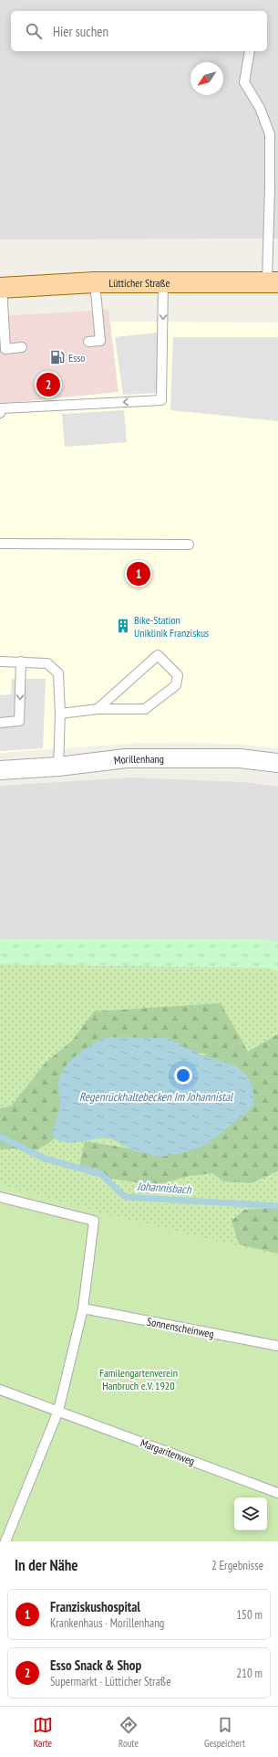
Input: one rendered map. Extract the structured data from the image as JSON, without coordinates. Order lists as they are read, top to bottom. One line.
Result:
{"streets":{"main road":["Lütticher Straße"],"street":["Morillenhang"],"lane":["Sonnenscheinweg","Margaritenweg"]},"water":["Regenrückhaltebecken Im Johannistal","Johannisbach"],"parks":["Familengartenverein Hanbruch e.V. 1920"],"places":{"fuel station":["Esso"],"building":["Bike-Station Uniklinik Franziskus"]},"north":"bottom left","page":{"search":"Hier suchen","pins":["2","1"],"heading":["In der Nähe","2 Ergebnisse"],"list":[{"mark":"1","name":"Franziskushospital","note":"Krankenhaus · Morillenhang","value":"150 m"},{"mark":"2","name":"Esso Snack & Shop","note":"Supermarkt · Lütticher Straße","value":"210 m"}],"nav":["Karte","Route","Gespeichert"]}}
